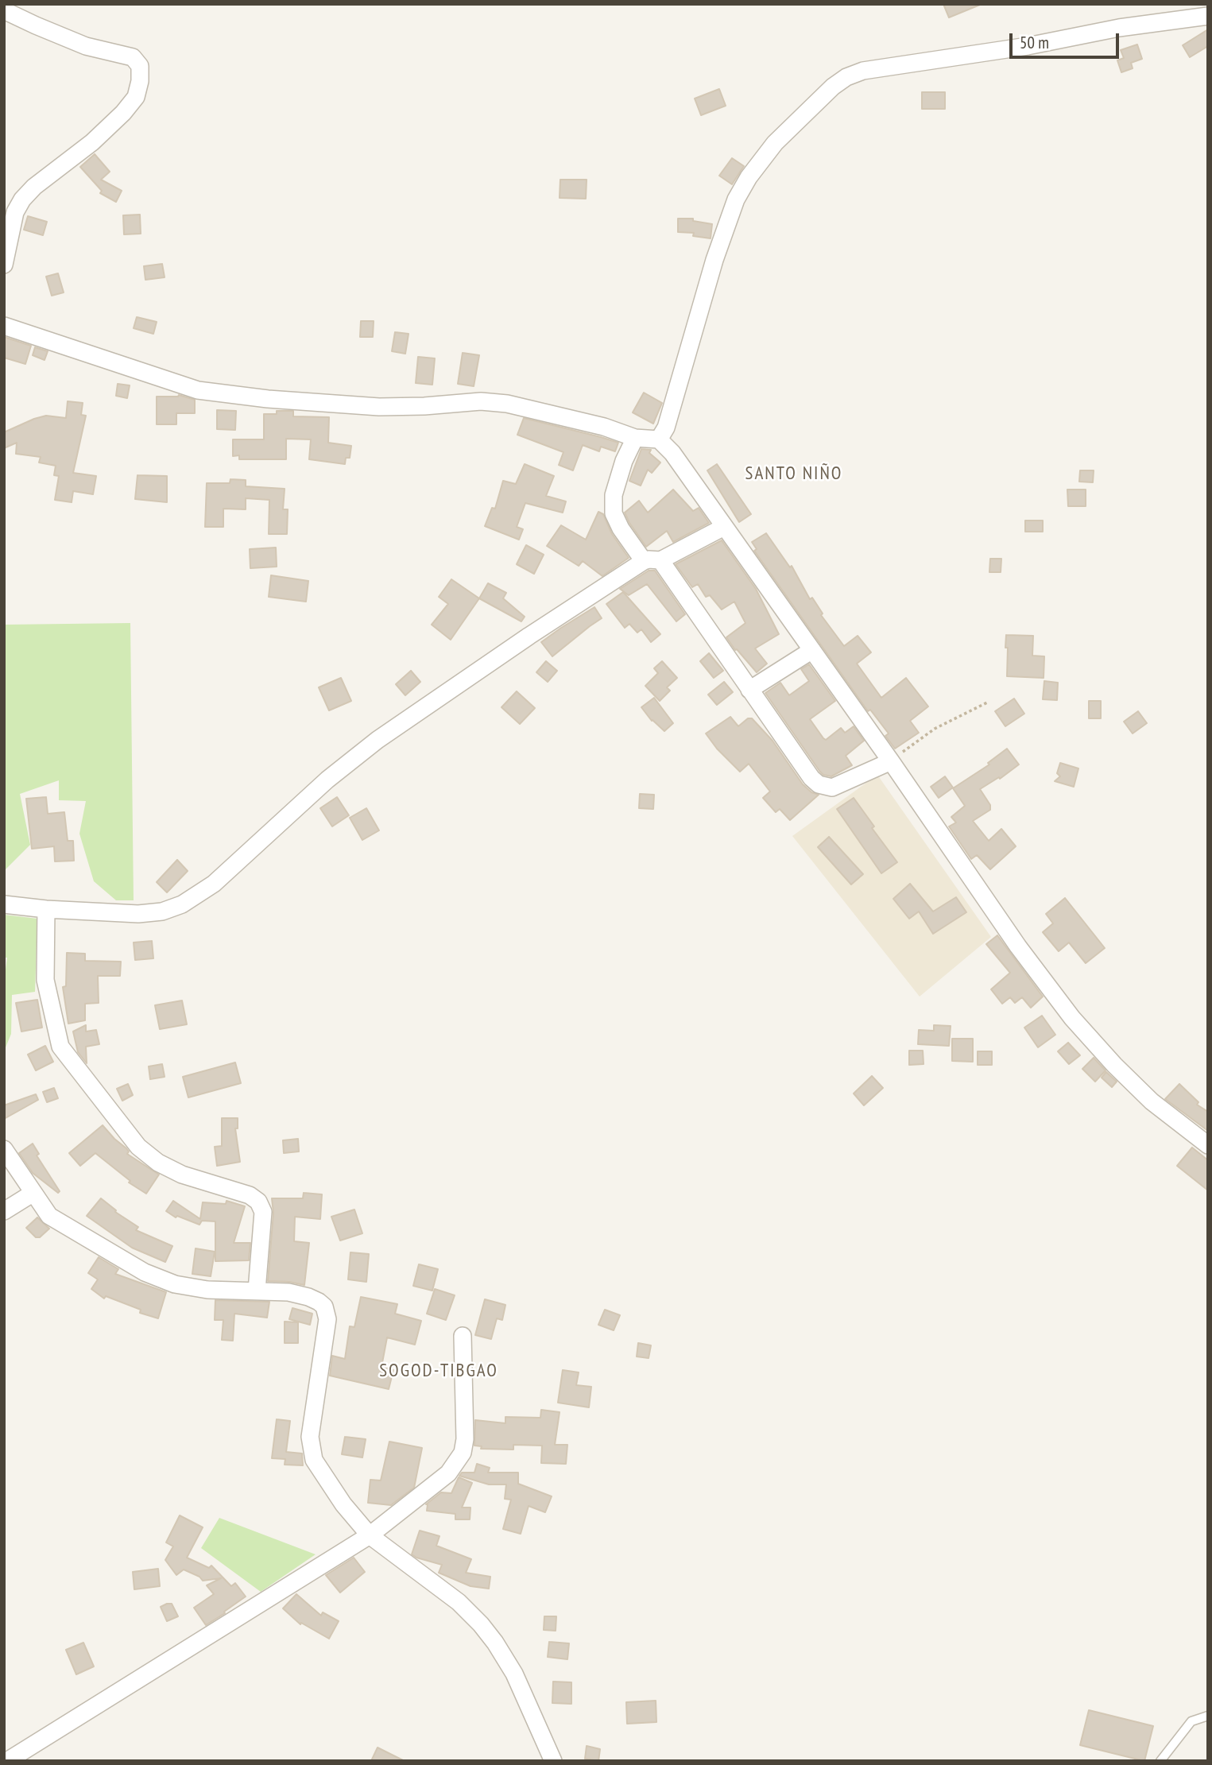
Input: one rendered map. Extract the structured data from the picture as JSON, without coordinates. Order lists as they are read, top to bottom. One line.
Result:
{"districts":["SANTO NIÑO","SOGOD-TIBGAO"],"scale_bar":"50 m"}
